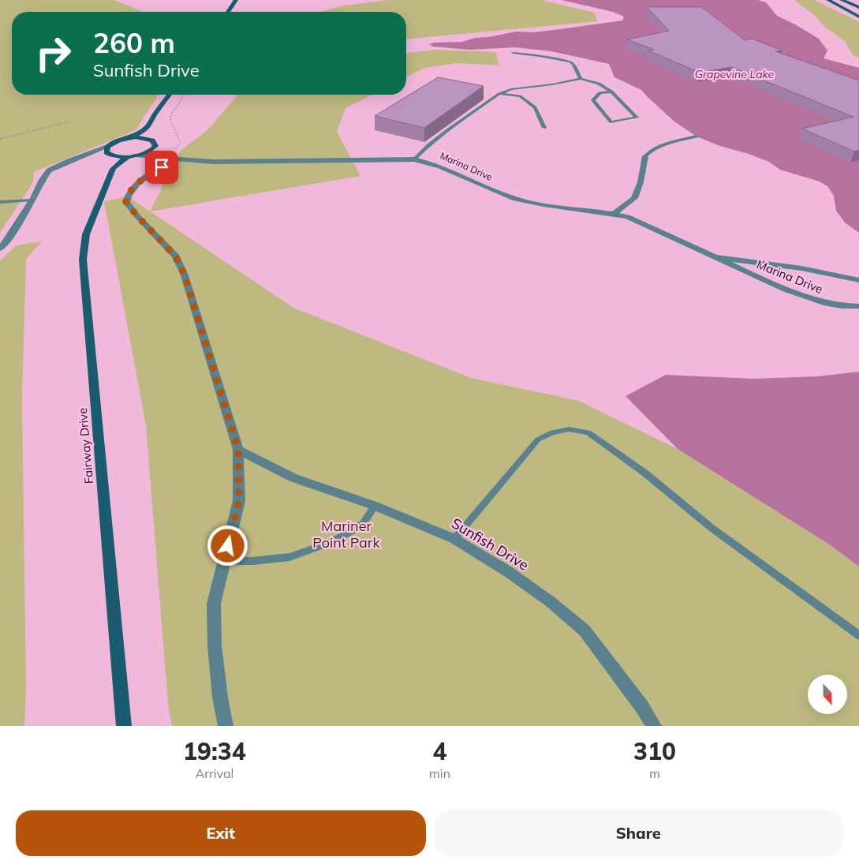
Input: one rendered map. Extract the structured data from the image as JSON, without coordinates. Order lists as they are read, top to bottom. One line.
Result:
{"streets":{"street":["Marina Drive","Fairway Drive","Sunfish Drive"]},"crossings":[["Marina Drive","Fairway Drive"]],"water":["Grapevine Lake"],"parks":["Mariner Point Park"],"north":"bottom","page":{"turn":["260 m","Sunfish Drive"],"eta":["19:34","Arrival","4","min","310","m"],"buttons":["Exit","Share"]}}
